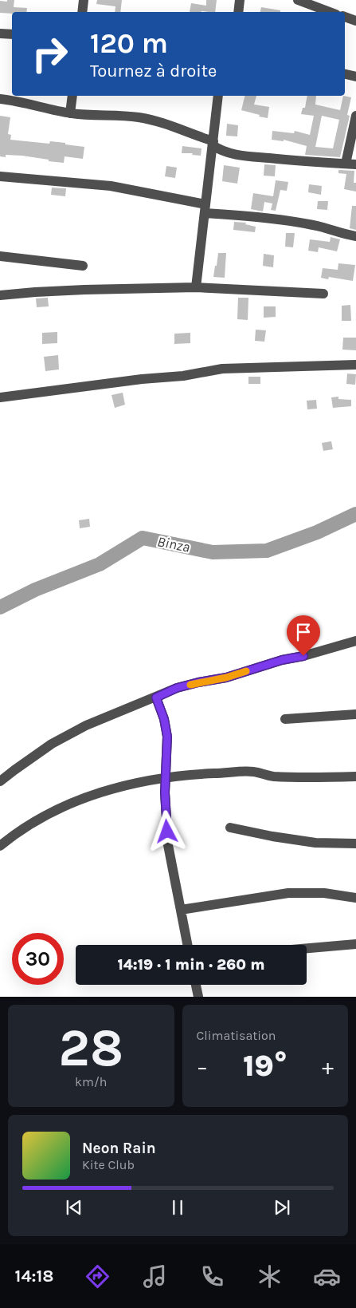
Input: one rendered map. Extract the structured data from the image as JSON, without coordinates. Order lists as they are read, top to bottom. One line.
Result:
{"water":["Binza"],"page":{"turn":["120 m","Tournez à droite"],"limit":"30","trip":"14:19 · 1 min · 260 m","tile":[["28","km/h"],"Climatisation"],"heat":["−","19°","+"],"song":["Neon Rain","Kite Club"],"tabs":"14:18"}}
